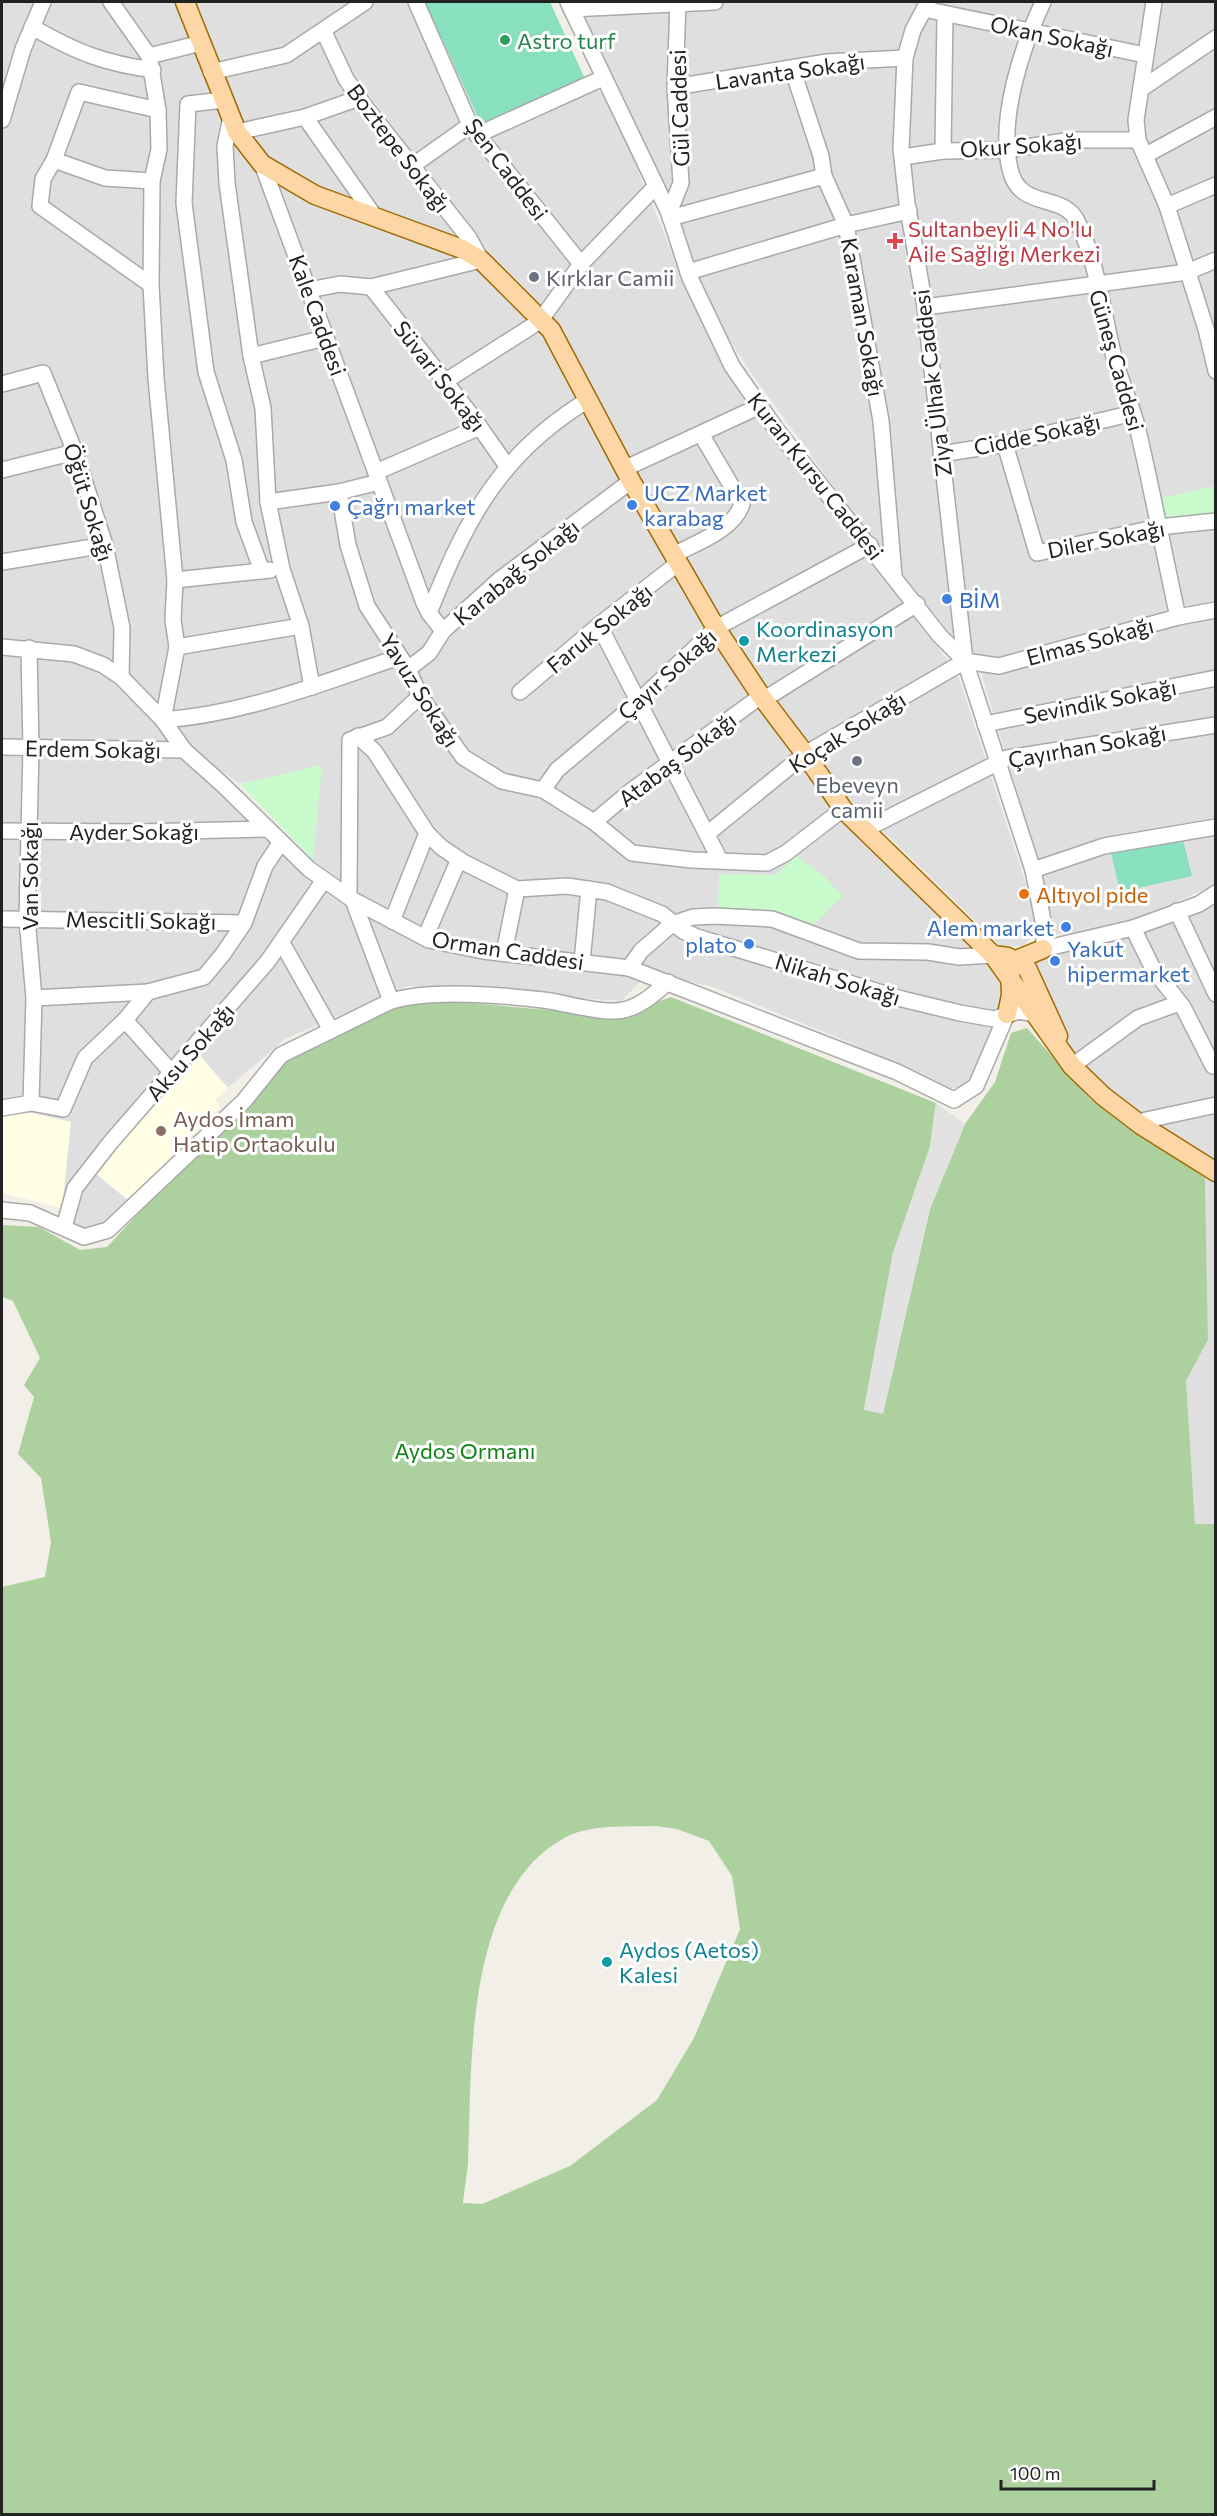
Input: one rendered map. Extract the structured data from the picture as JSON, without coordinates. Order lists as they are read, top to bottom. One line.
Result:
{"streets":{"main road":["Kale Caddesi"],"street":["Okan Sokağı","Lavanta Sokağı","Gül Caddesi","Okur Sokağı","Boztepe Sokağı","Şen Caddesi","Karaman Sokağı","Güneş Caddesi","Süvari Sokağı","Ziya Ülhak Caddesi","Cidde Sokağı","Kuran Kursu Caddesi","Öğüt Sokağı","Diler Sokağı","Karabağ Sokağı","Faruk Sokağı","Elmas Sokağı","Çayır Sokağı","Yavuz Sokağı","Sevindik Sokağı","Koçak Sokağı","Çayırhan Sokağı","Erdem Sokağı","Atabaş Sokağı","Ayder Sokağı","Van Sokağı","Mescitli Sokağı","Orman Caddesi","Nikah Sokağı","Aksu Sokağı"]},"crossings":[["Okan Sokağı","Güneş Caddesi"],["Okan Sokağı","Ziya Ülhak Caddesi"],["Lavanta Sokağı","Gül Caddesi"],["Lavanta Sokağı","Karaman Sokağı"],["Lavanta Sokağı","Ziya Ülhak Caddesi"],["Gül Caddesi","Kuran Kursu Caddesi"],["Okur Sokağı","Güneş Caddesi"],["Okur Sokağı","Ziya Ülhak Caddesi"],["Kale Caddesi","Karabağ Sokağı"],["Karaman Sokağı","Kuran Kursu Caddesi"],["Güneş Caddesi","Cidde Sokağı"],["Güneş Caddesi","Diler Sokağı"],["Güneş Caddesi","Elmas Sokağı"],["Ziya Ülhak Caddesi","Cidde Sokağı"],["Ziya Ülhak Caddesi","Kuran Kursu Caddesi"],["Ziya Ülhak Caddesi","Elmas Sokağı"],["Ziya Ülhak Caddesi","Koçak Sokağı"],["Cidde Sokağı","Diler Sokağı"],["Kuran Kursu Caddesi","Karabağ Sokağı"],["Kuran Kursu Caddesi","Elmas Sokağı"],["Kuran Kursu Caddesi","Çayır Sokağı"],["Kuran Kursu Caddesi","Sevindik Sokağı"],["Kuran Kursu Caddesi","Koçak Sokağı"],["Kuran Kursu Caddesi","Çayırhan Sokağı"],["Kuran Kursu Caddesi","Atabaş Sokağı"],["Öğüt Sokağı","Orman Caddesi"],["Karabağ Sokağı","Faruk Sokağı"],["Karabağ Sokağı","Yavuz Sokağı"],["Karabağ Sokağı","Orman Caddesi"],["Elmas Sokağı","Koçak Sokağı"],["Çayır Sokağı","Yavuz Sokağı"],["Yavuz Sokağı","Atabaş Sokağı"],["Erdem Sokağı","Van Sokağı"],["Erdem Sokağı","Orman Caddesi"],["Ayder Sokağı","Van Sokağı"],["Ayder Sokağı","Orman Caddesi"],["Van Sokağı","Mescitli Sokağı"],["Van Sokağı","Orman Caddesi"],["Orman Caddesi","Nikah Sokağı"],["Orman Caddesi","Aksu Sokağı"]],"parks":["Aydos Ormanı"],"places":{"other":["Astro turf","Kırklar Camii","UCZ Market karabag","Çağrı market","BİM","Koordinasyon Merkezi","Ebeveyn camii","Altıyol pide","Alem market","plato","Yakut hipermarket","Aydos İmam Hatip Ortaokulu","Aydos (Aetos) Kalesi"],"health":["Sultanbeyli 4 No'lu Aile Sağlığı Merkezi"]},"scale_bar":"100 m"}
